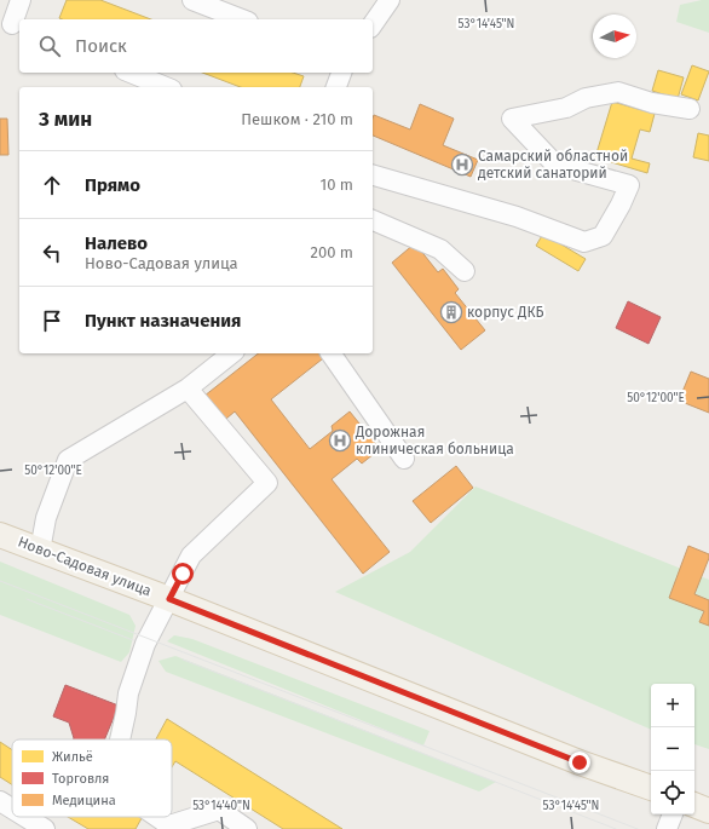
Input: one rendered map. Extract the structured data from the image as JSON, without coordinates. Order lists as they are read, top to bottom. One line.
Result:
{"streets":{"main road":["Ново-Садовая улица"]},"places":{"hospital":["Самарский областной детский санаторий","Дорожная клиническая больница"],"building":["корпус ДКБ"]},"legend":["Жильё","Торговля","Медицина"],"north":"right","page":{"search":"Поиск","heading":["3 мин","Пешком · 210 m"],"list":[["Прямо","10 m"],["Налево","Ново-Садовая улица","200 m"],"Пункт назначения"],"map_buttons":["+","−"]},"coordinates":["53°14'45\"N","50°12'00\"E","53°14'40\"N"]}
